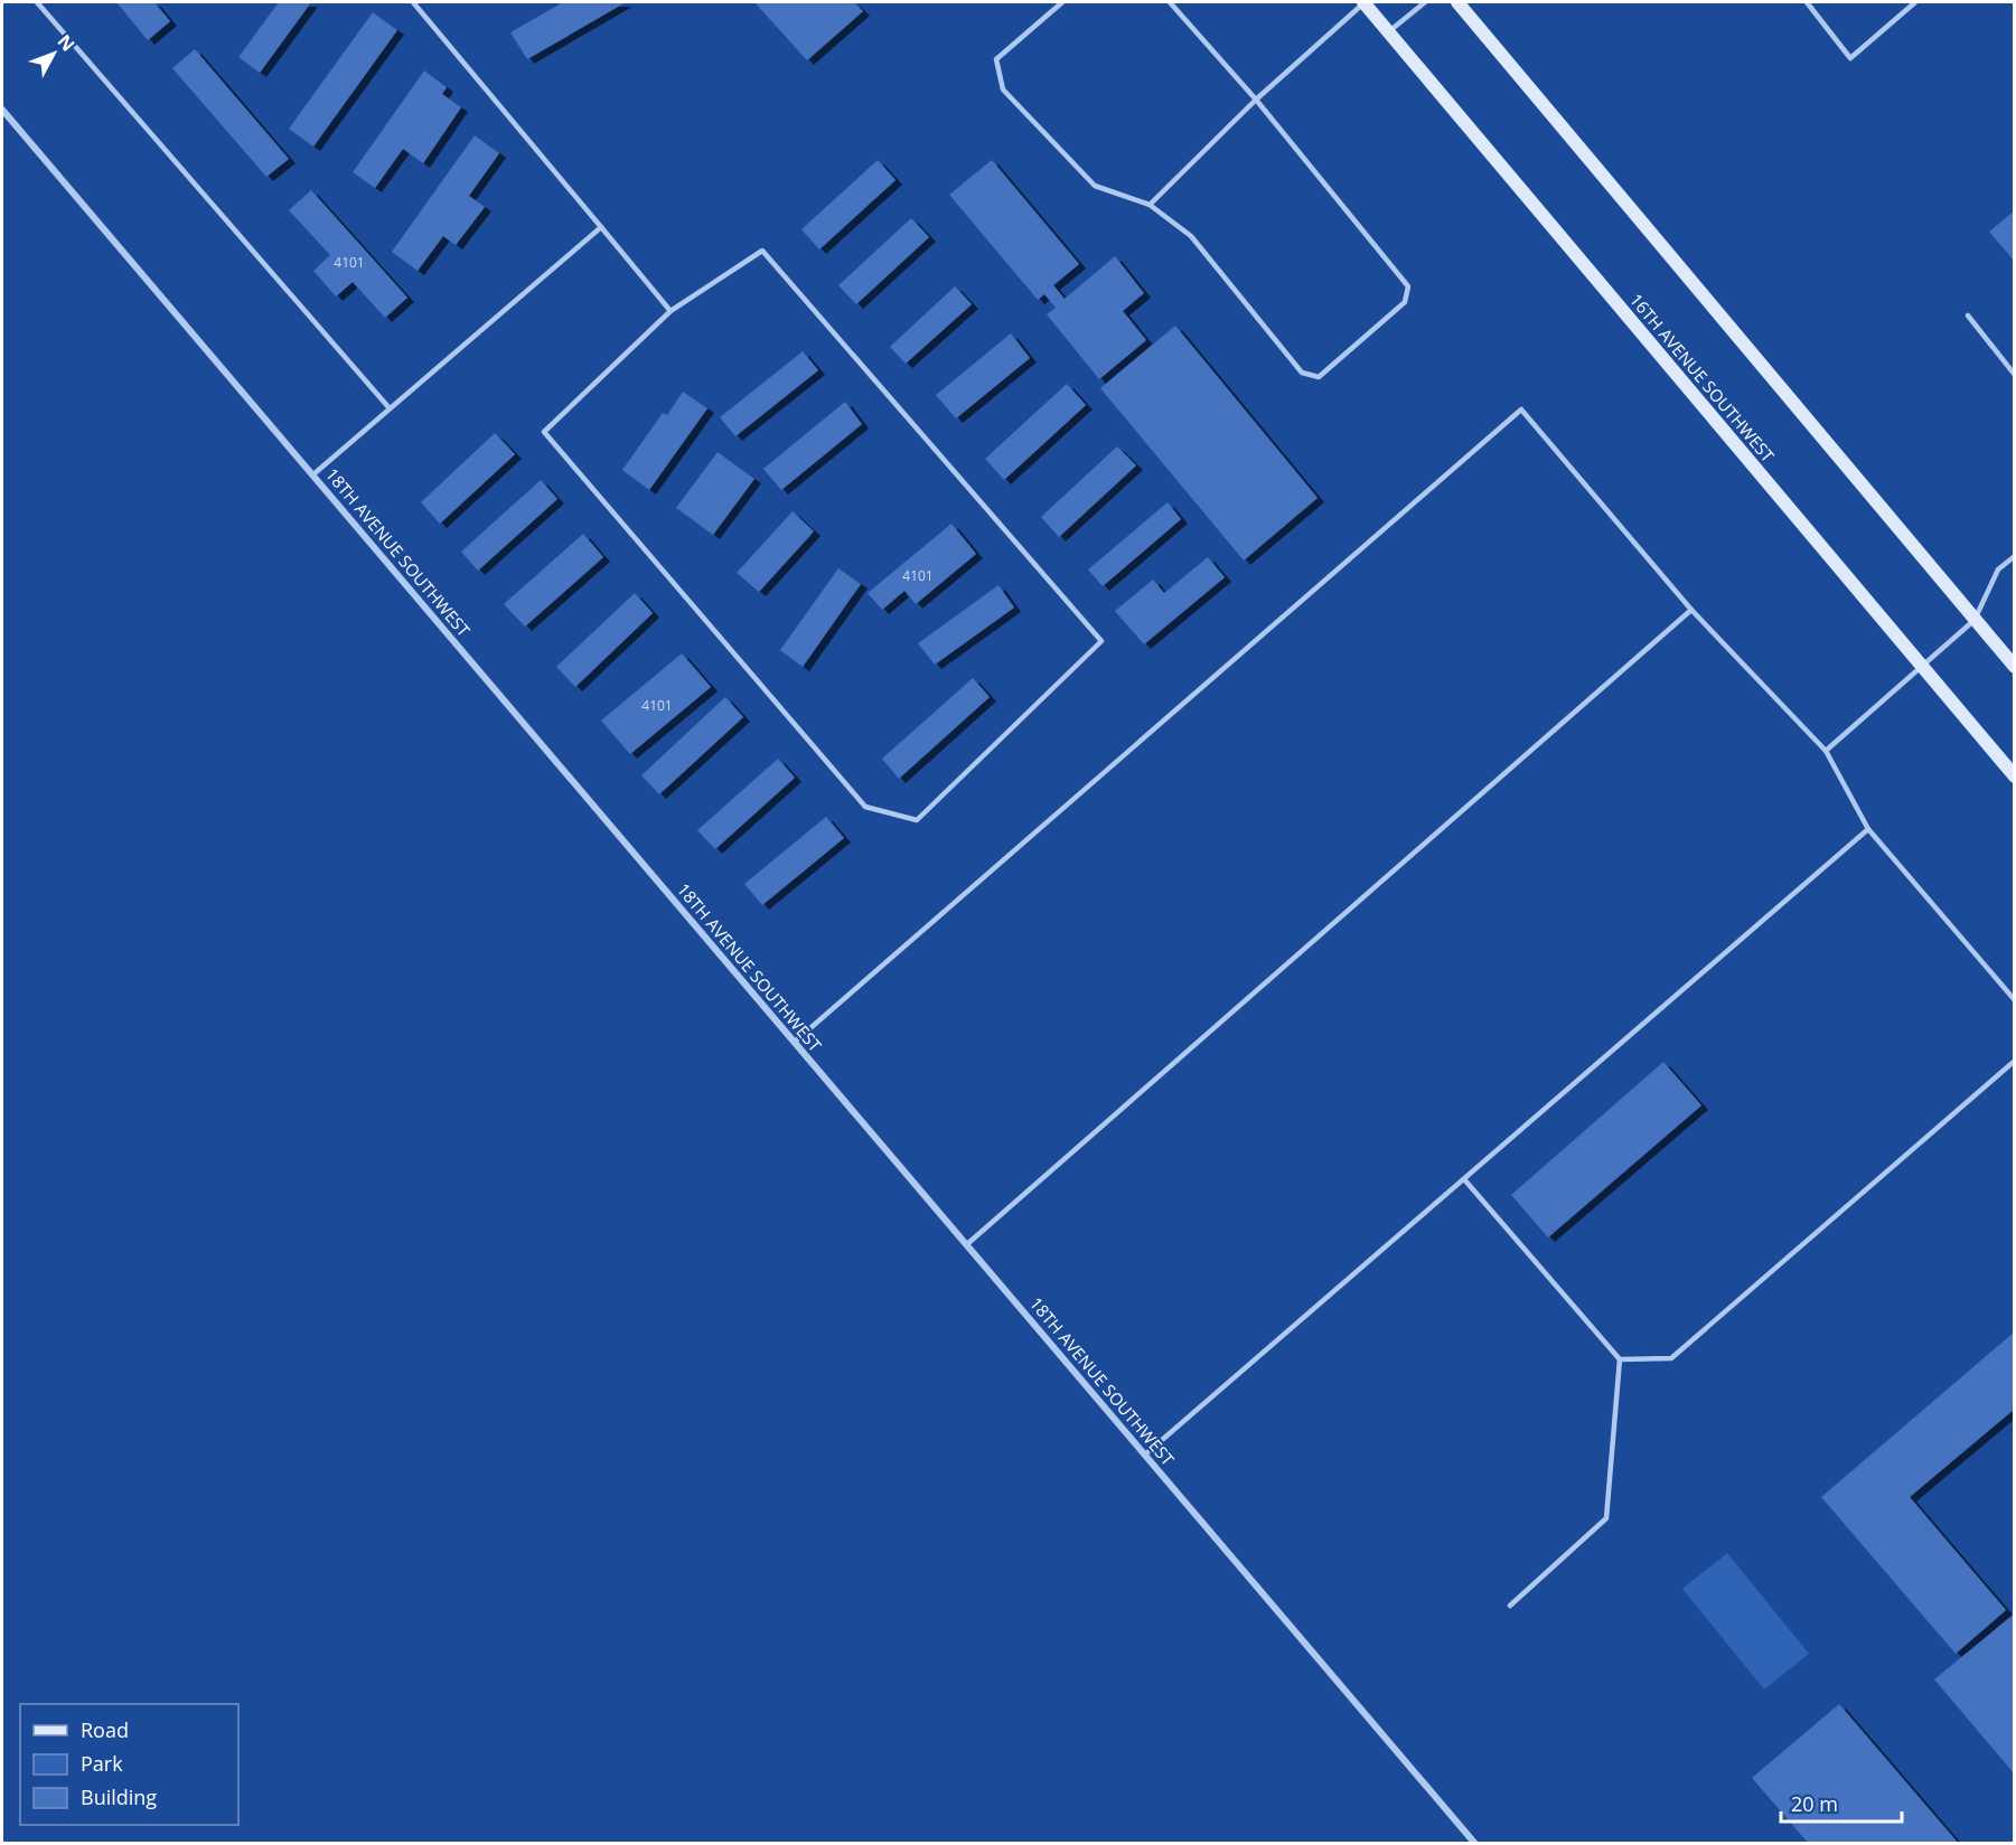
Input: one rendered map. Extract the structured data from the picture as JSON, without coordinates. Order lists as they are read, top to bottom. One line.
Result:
{"streets":{"main road":["16TH AVENUE SOUTHWEST"],"street":["18TH AVENUE SOUTHWEST"]},"house_numbers":["4101","4101","4101"],"legend":["Road","Park","Building"],"scale_bar":"20 m","north":"top right"}
